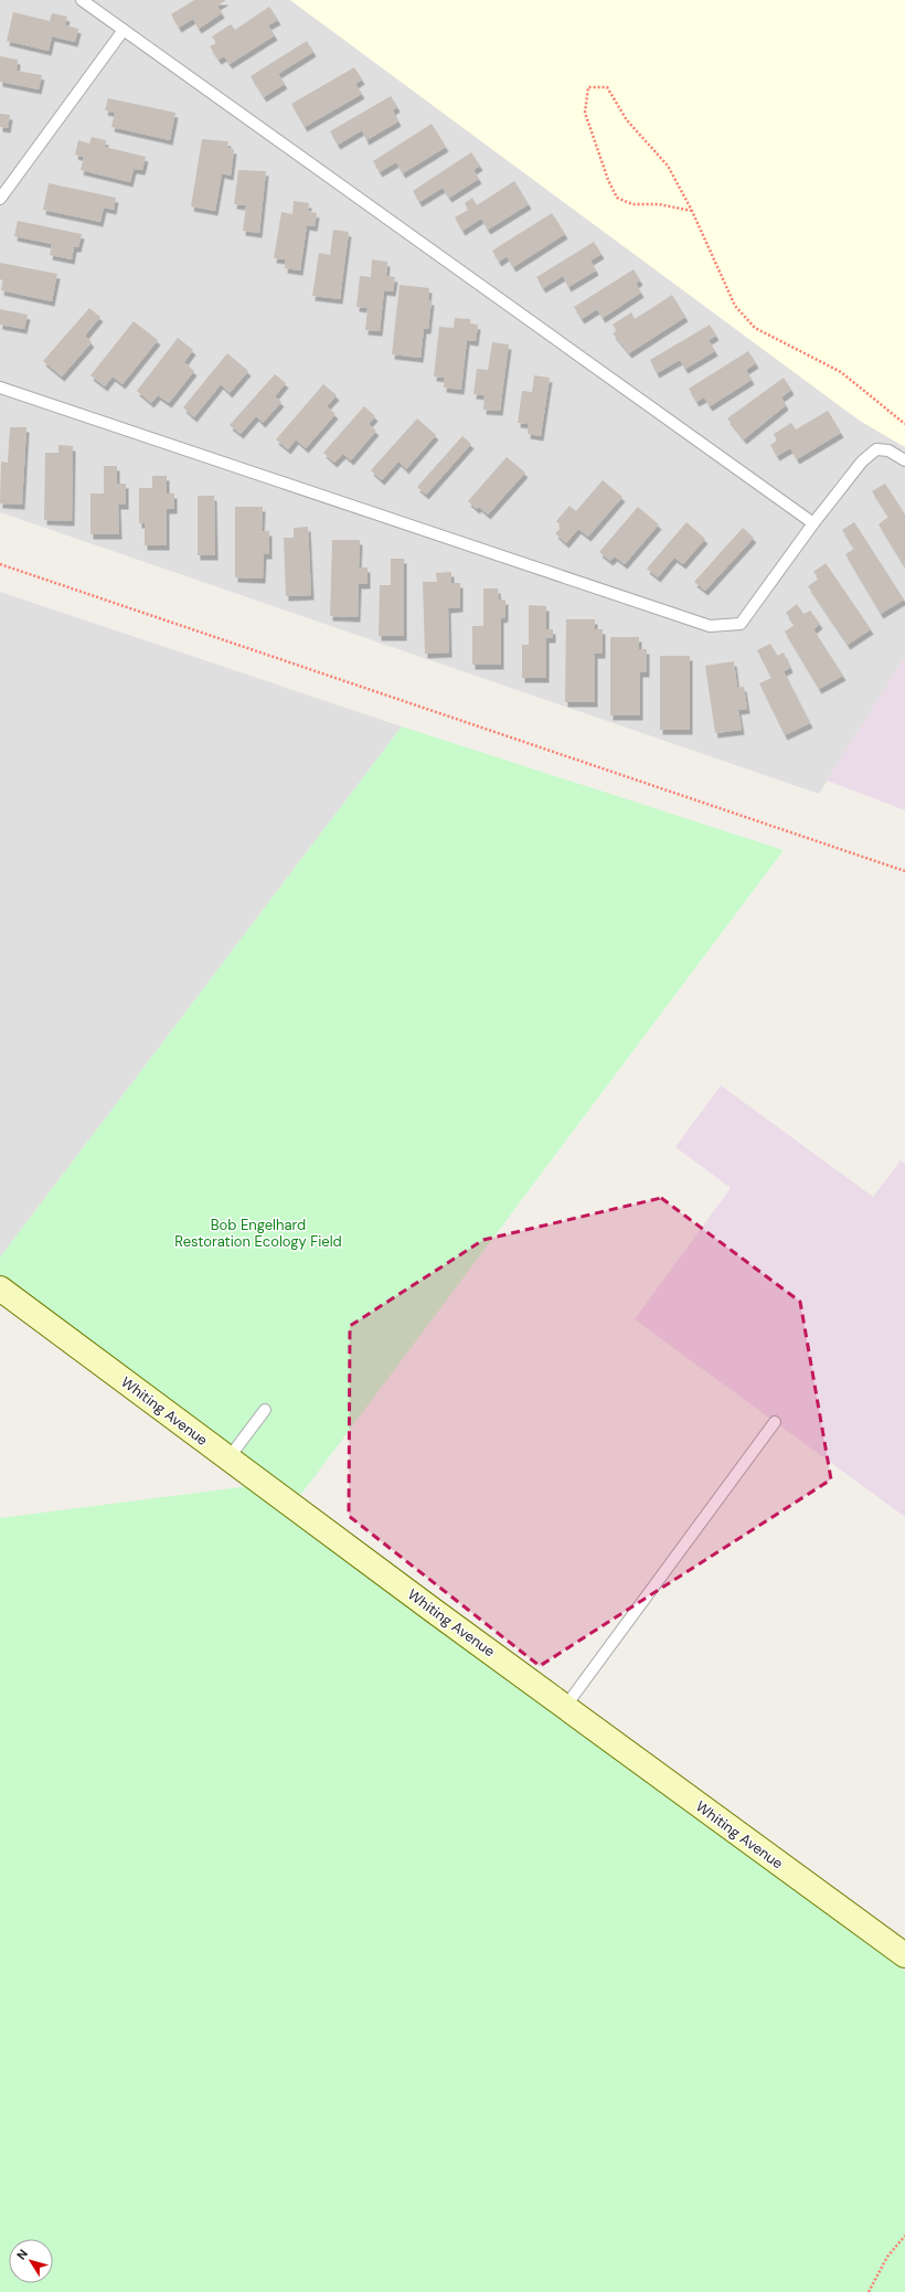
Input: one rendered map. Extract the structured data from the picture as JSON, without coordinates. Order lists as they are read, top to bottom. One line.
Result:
{"streets":{"street":["Whiting Avenue"]},"parks":["Bob Engelhard Restoration Ecology Field"],"north":"top left"}
